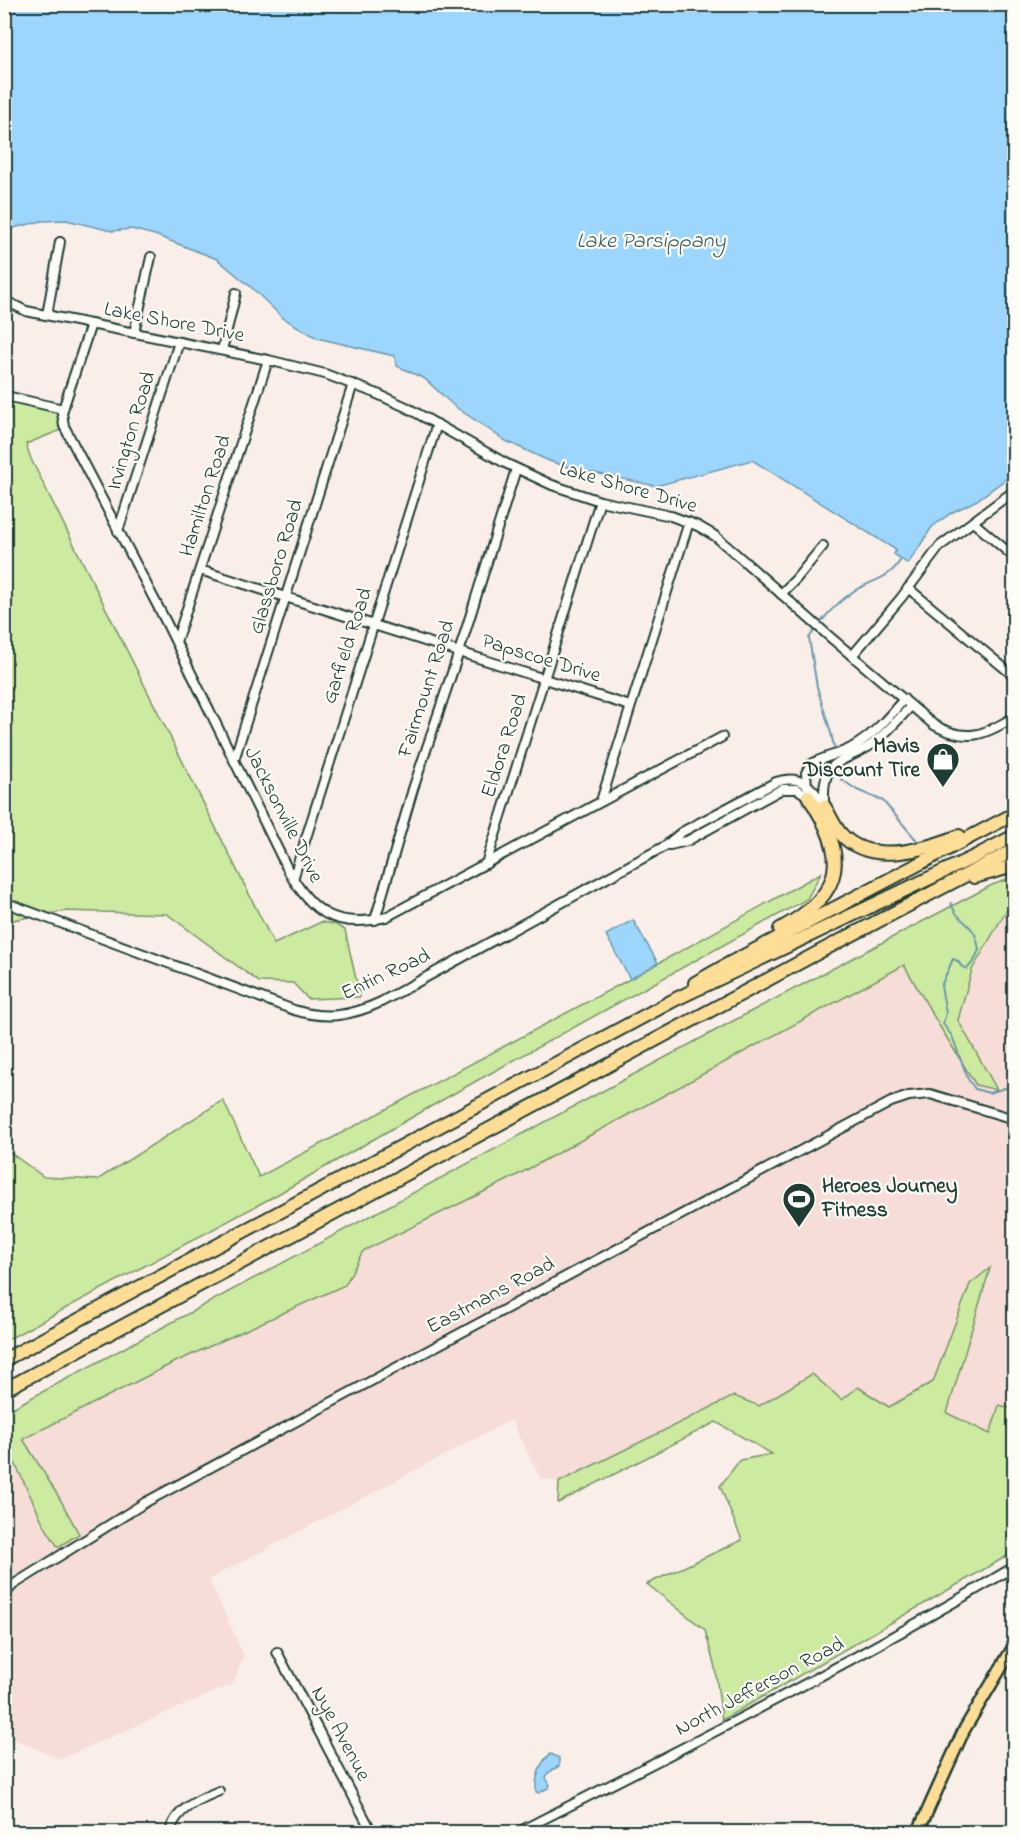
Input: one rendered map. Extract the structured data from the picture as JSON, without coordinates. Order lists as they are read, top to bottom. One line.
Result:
{"streets":{"street":["Lake Shore Drive","Irvington Road","Hamilton Road","Glassboro Road","Garfield Road","Papscoe Drive","Fairmount Road","Eldora Road","Jacksonville Drive","Entin Road","Eastmans Road","North Jefferson Road","Nye Avenue"]},"crossings":[["Lake Shore Drive","Irvington Road"],["Lake Shore Drive","Hamilton Road"],["Lake Shore Drive","Glassboro Road"],["Lake Shore Drive","Garfield Road"],["Lake Shore Drive","Fairmount Road"],["Lake Shore Drive","Eldora Road"],["Irvington Road","Jacksonville Drive"],["Hamilton Road","Papscoe Drive"],["Hamilton Road","Jacksonville Drive"],["Glassboro Road","Papscoe Drive"],["Glassboro Road","Jacksonville Drive"],["Garfield Road","Papscoe Drive"],["Garfield Road","Jacksonville Drive"],["Papscoe Drive","Fairmount Road"],["Papscoe Drive","Eldora Road"],["Fairmount Road","Jacksonville Drive"],["Eldora Road","Jacksonville Drive"]],"water":["Lake Parsippany"],"places":{"shop":["Mavis Discount Tire"],"sports":["Heroes Journey Fitness"]}}
